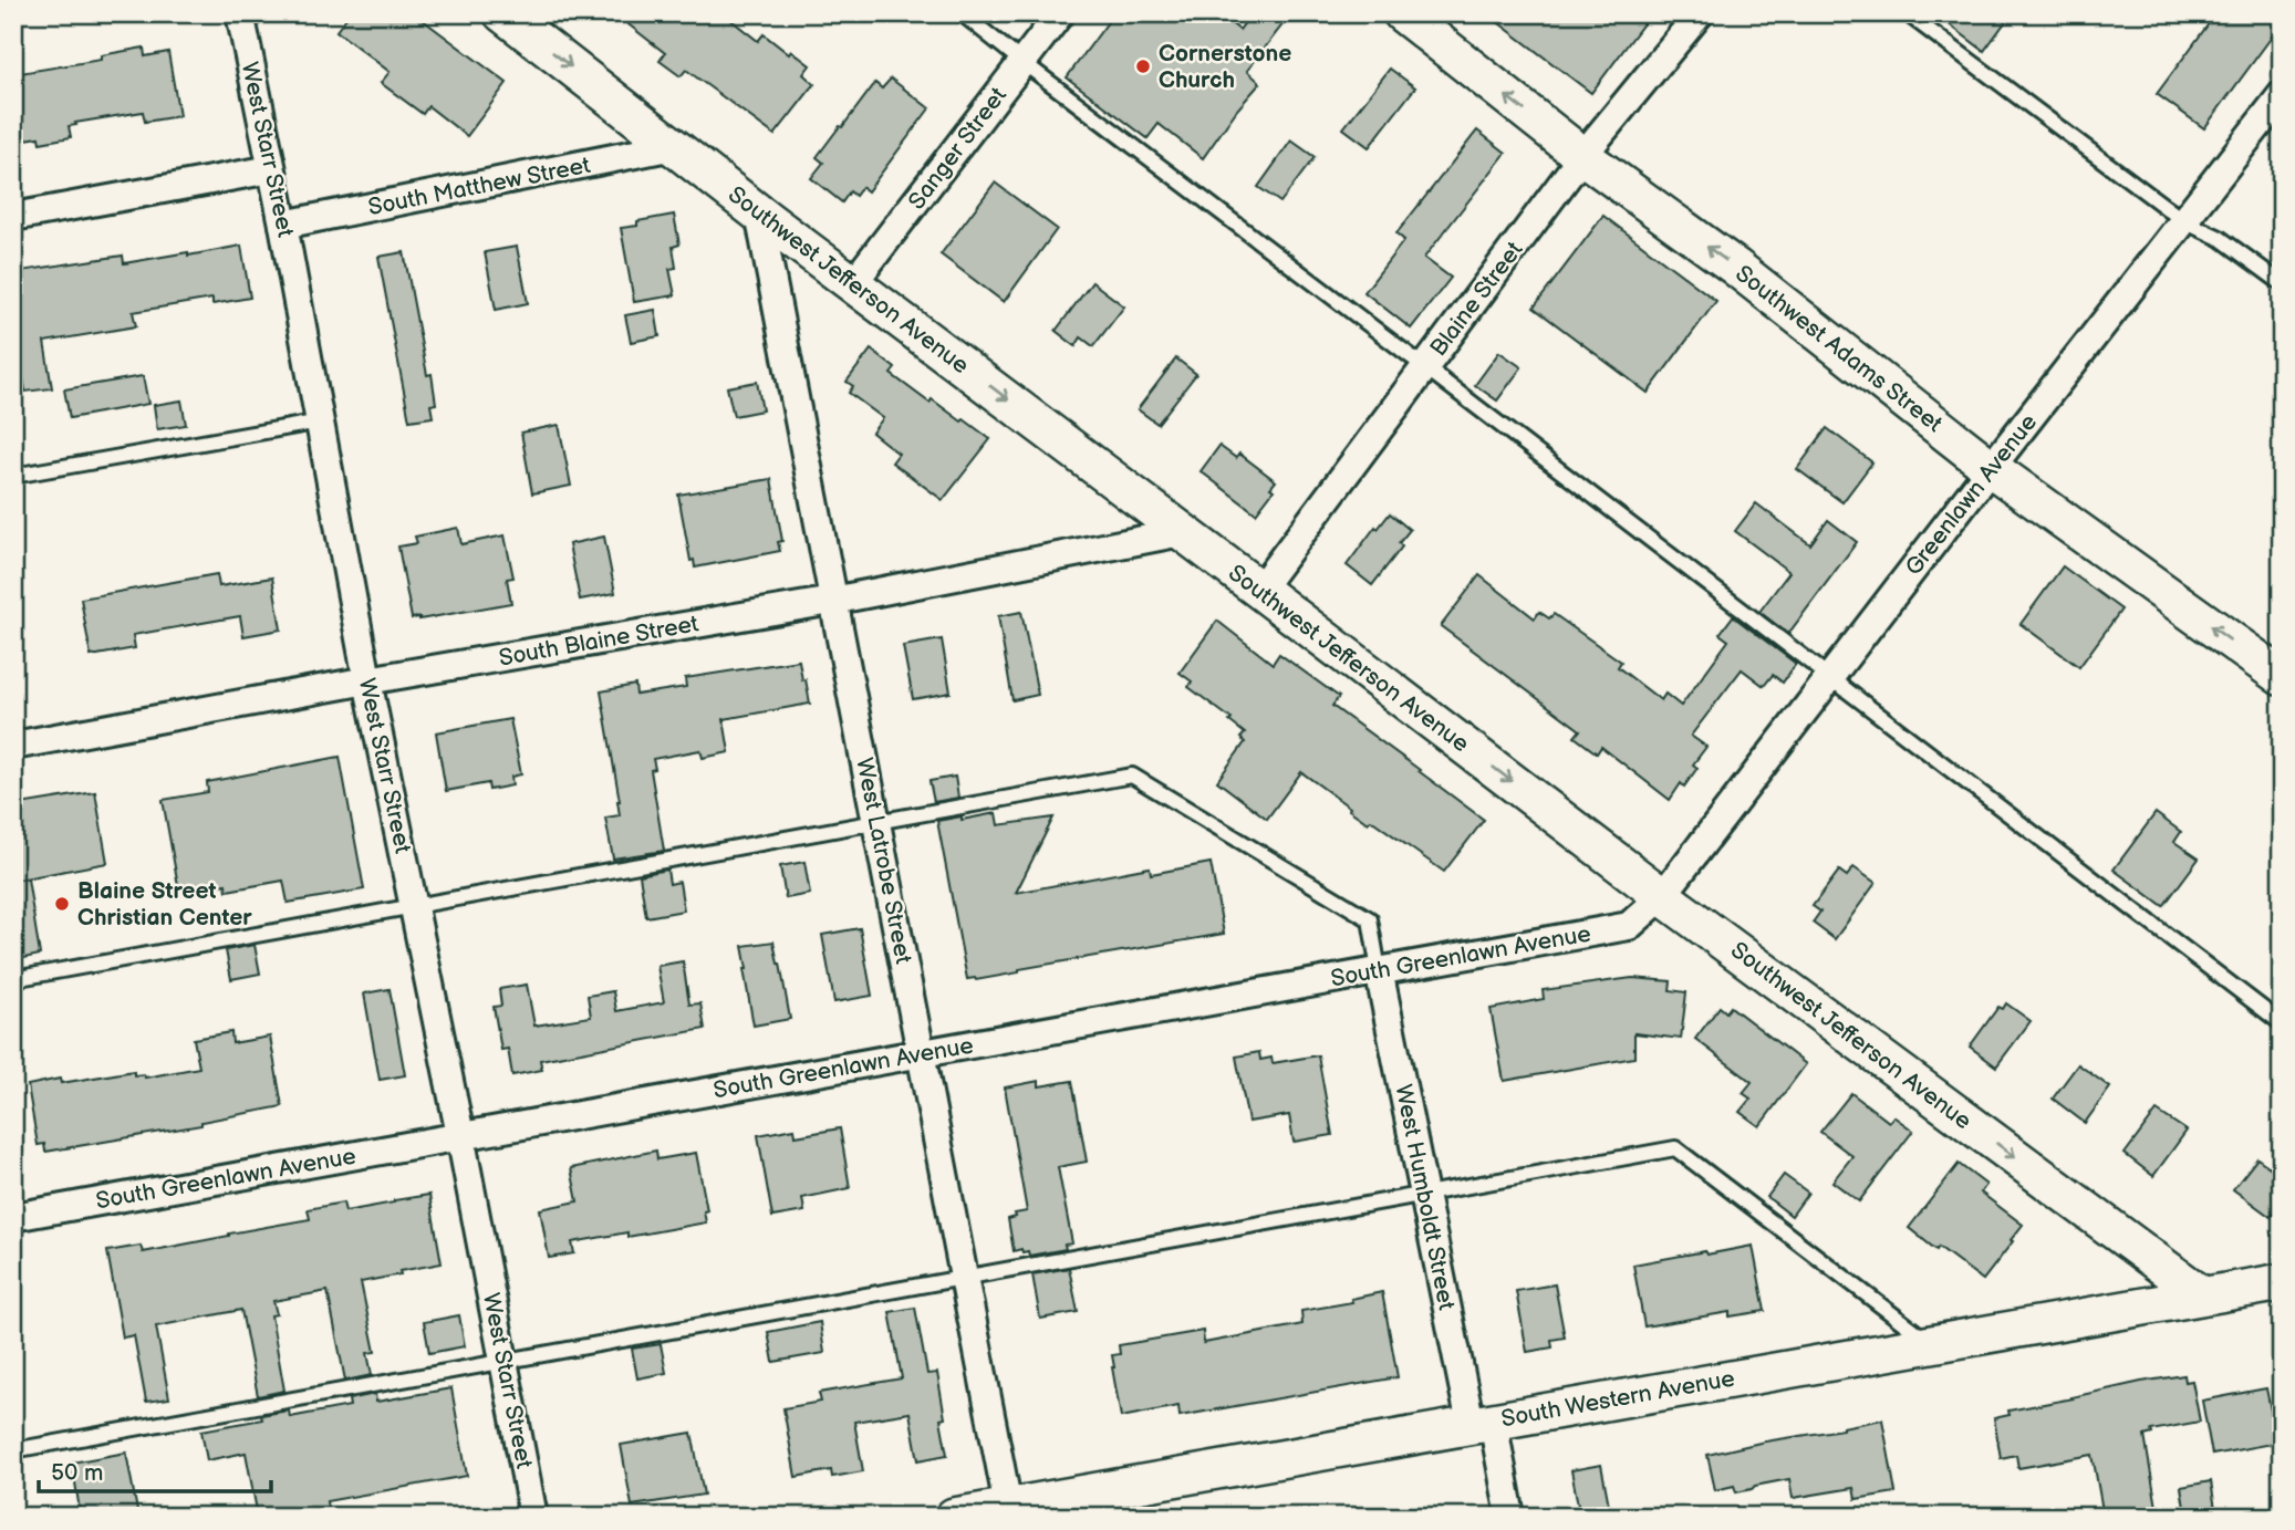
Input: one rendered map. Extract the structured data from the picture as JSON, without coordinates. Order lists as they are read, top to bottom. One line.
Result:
{"streets":{"main road":["Southwest Jefferson Avenue","Southwest Adams Street","South Western Avenue"],"street":["Sanger Street","West Starr Street","South Matthew Street","Blaine Street","Greenlawn Avenue","South Blaine Street","West Latrobe Street","South Greenlawn Avenue","West Humboldt Street"]},"crossings":[["Sanger Street","Southwest Jefferson Avenue"],["West Starr Street","South Matthew Street"],["West Starr Street","South Blaine Street"],["West Starr Street","South Greenlawn Avenue"],["South Matthew Street","Southwest Jefferson Avenue"],["Southwest Jefferson Avenue","Blaine Street"],["Southwest Jefferson Avenue","Greenlawn Avenue"],["Southwest Jefferson Avenue","South Blaine Street"],["Southwest Jefferson Avenue","West Latrobe Street"],["Southwest Jefferson Avenue","South Greenlawn Avenue"],["Southwest Jefferson Avenue","South Western Avenue"],["Blaine Street","Southwest Adams Street"],["Southwest Adams Street","Greenlawn Avenue"],["Greenlawn Avenue","South Greenlawn Avenue"],["South Blaine Street","West Latrobe Street"],["West Latrobe Street","South Greenlawn Avenue"],["West Latrobe Street","South Western Avenue"],["South Greenlawn Avenue","West Humboldt Street"],["West Humboldt Street","South Western Avenue"]],"one_way":["Southwest Jefferson Avenue","Southwest Adams Street"],"places":["Cornerstone Church","Blaine Street Christian Center"],"scale_bar":"50 m"}
